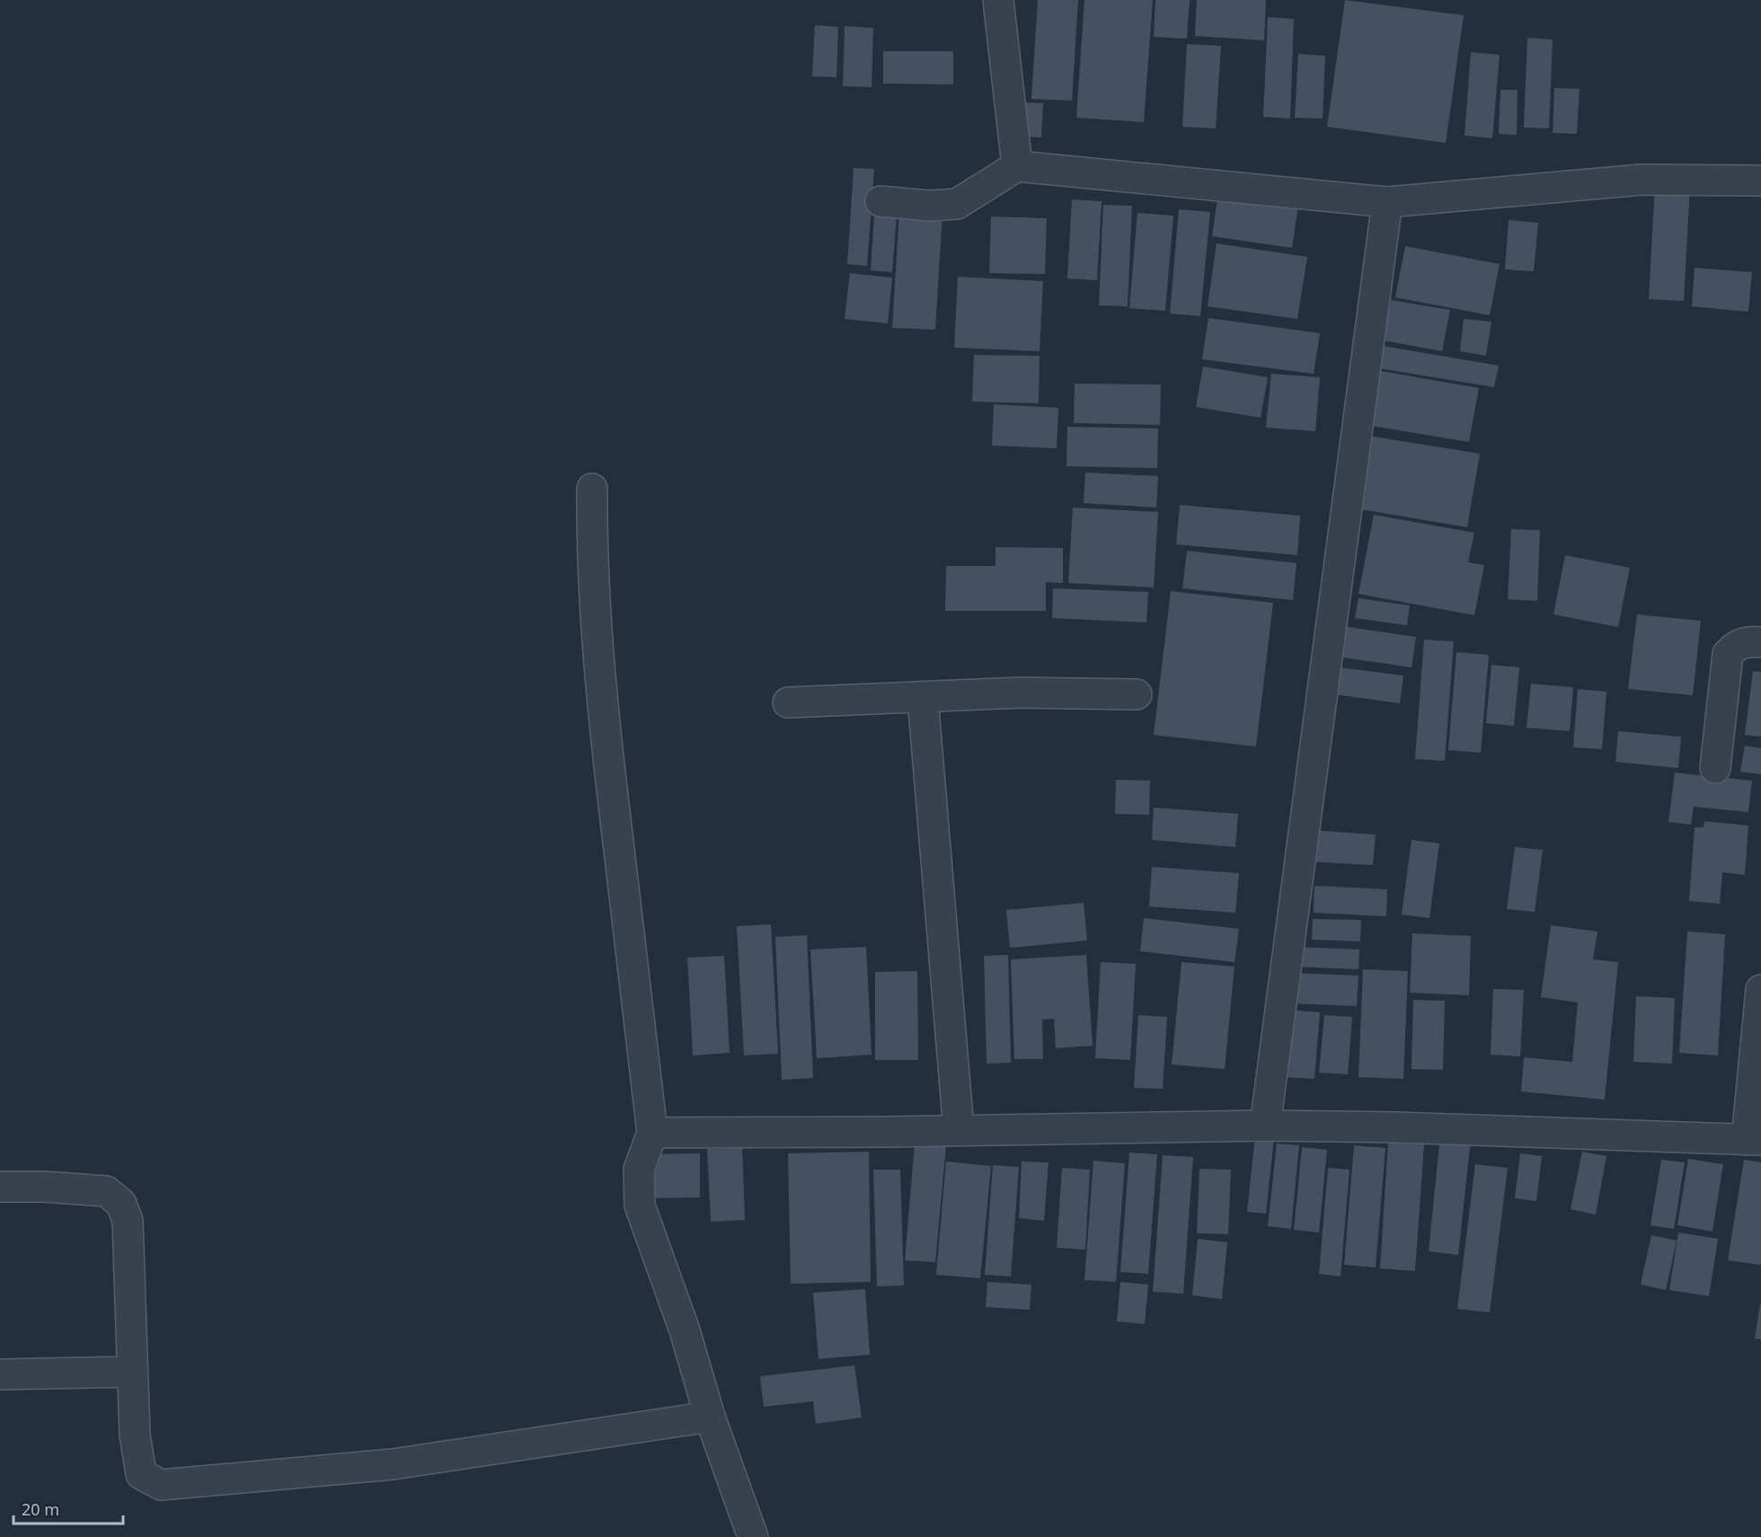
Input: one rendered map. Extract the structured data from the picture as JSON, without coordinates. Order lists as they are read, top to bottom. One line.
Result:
{"scale_bar":"20 m"}
